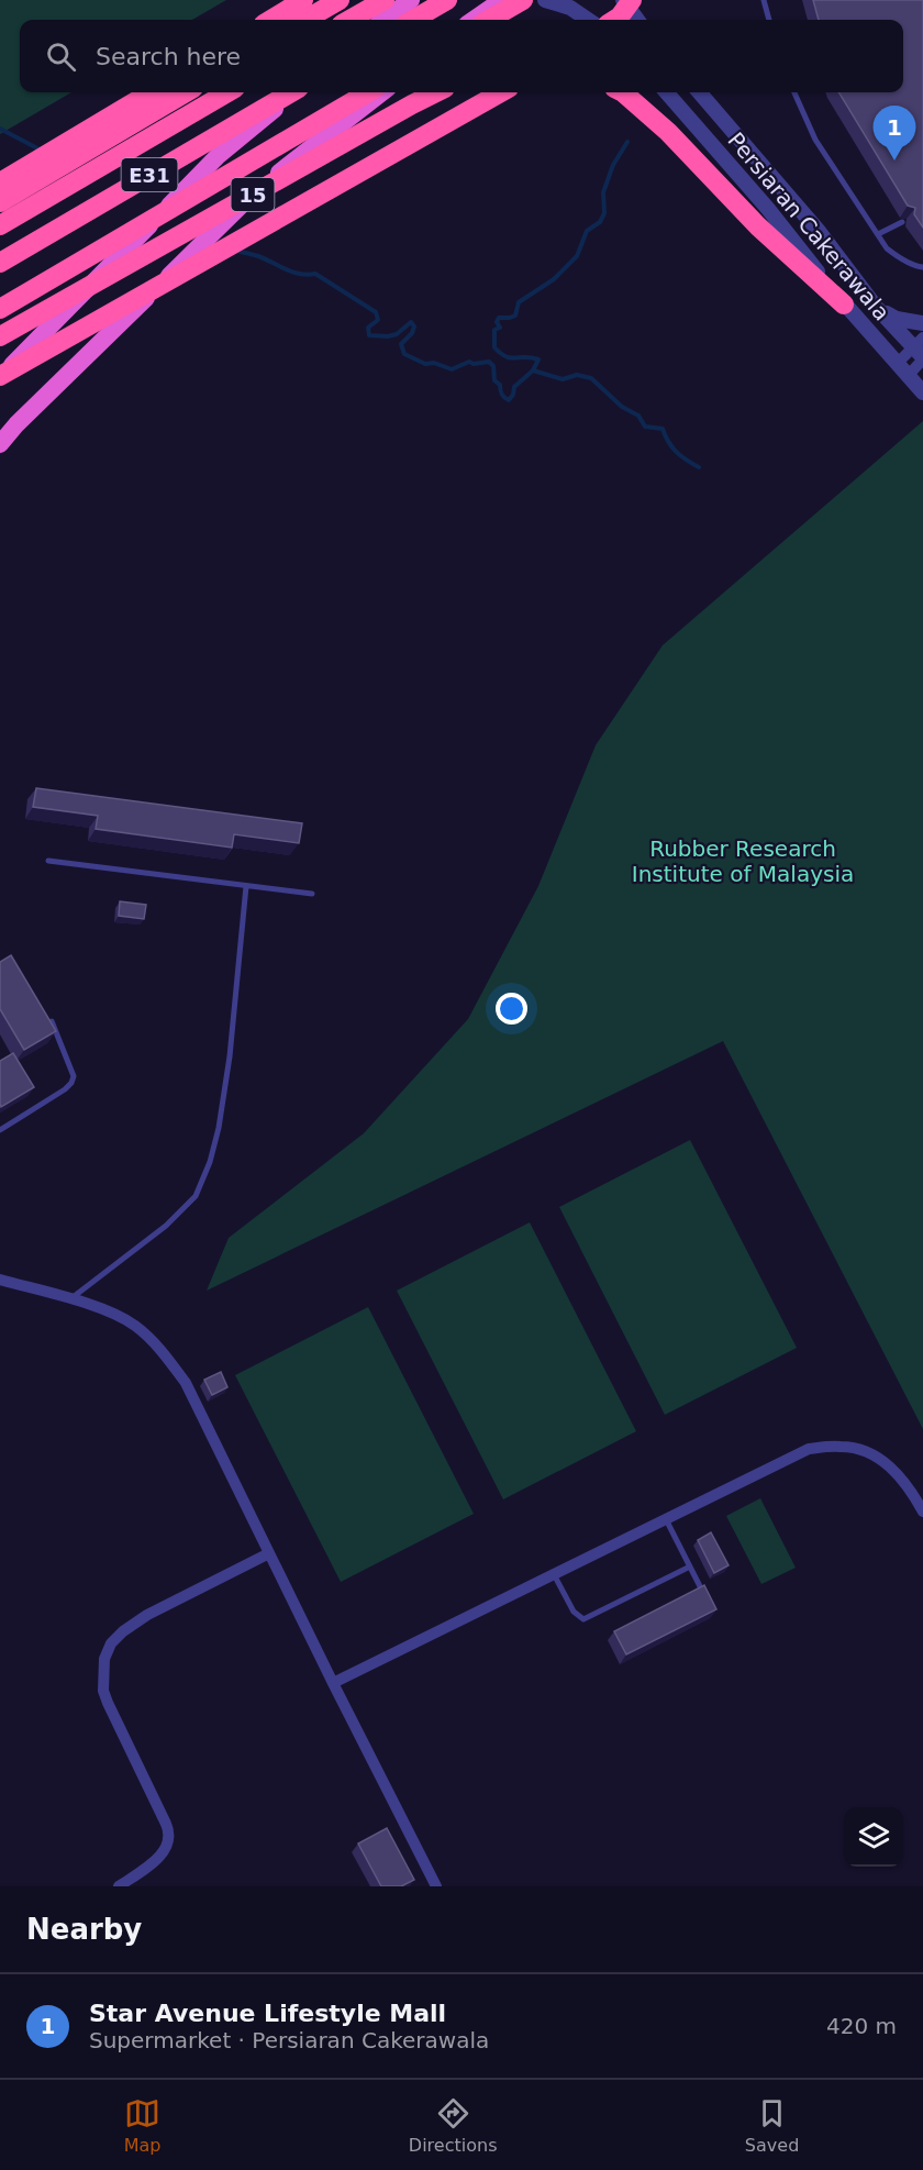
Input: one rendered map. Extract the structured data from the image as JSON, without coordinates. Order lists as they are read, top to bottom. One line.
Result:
{"streets":{"highway":["E31","15"],"street":["Persiaran Cakerawala"]},"parks":["Rubber Research Institute of Malaysia"],"page":{"search":"Search here","pins":"1","heading":"Nearby","list":[{"mark":"1","name":"Star Avenue Lifestyle Mall","note":"Supermarket · Persiaran Cakerawala","value":"420 m"}],"nav":["Map","Directions","Saved"]}}
